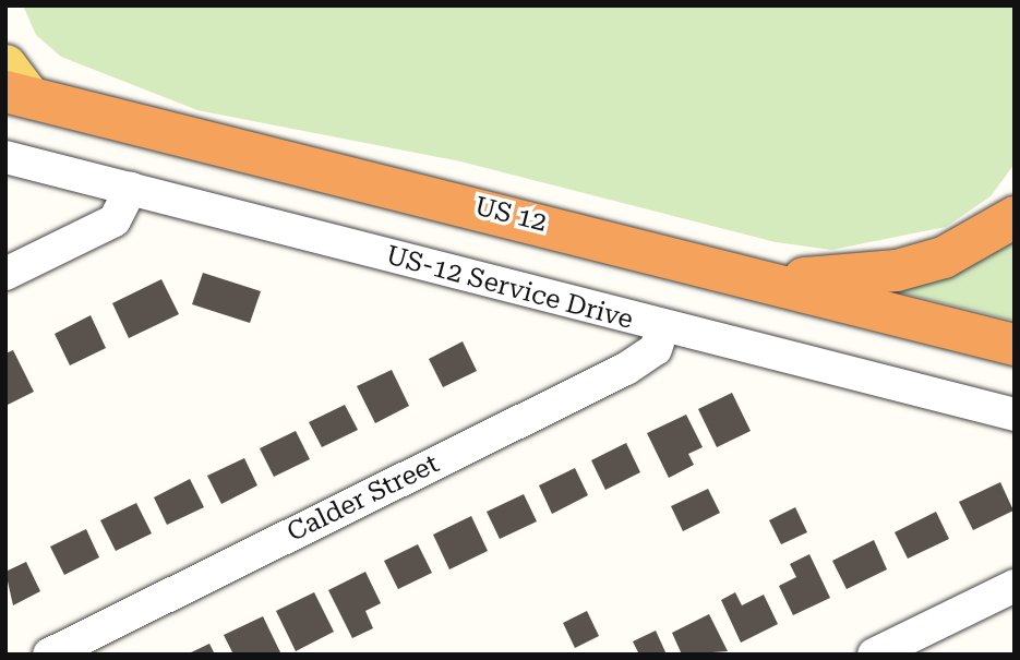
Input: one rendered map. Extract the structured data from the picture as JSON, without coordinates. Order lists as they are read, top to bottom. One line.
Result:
{"streets":{"highway":["US 12"],"street":["US-12 Service Drive","Calder Street"]},"crossings":[["US-12 Service Drive","Calder Street"]]}
